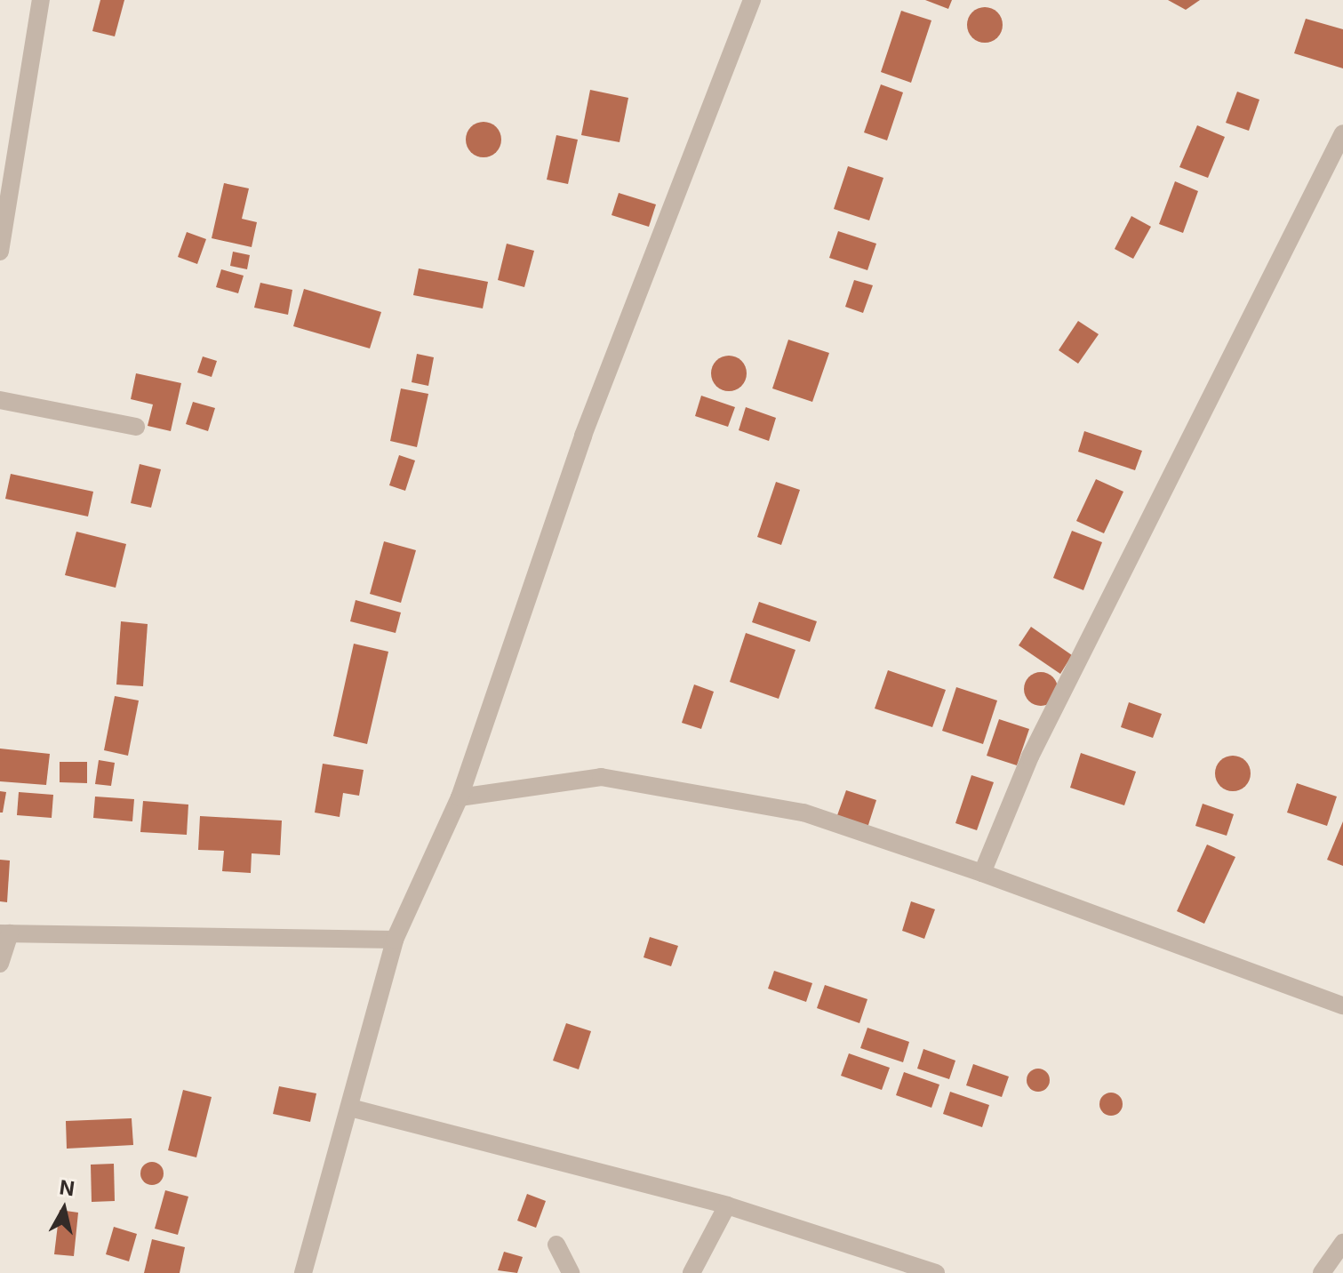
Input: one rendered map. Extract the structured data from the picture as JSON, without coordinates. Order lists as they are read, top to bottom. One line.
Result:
{"north":"top"}
